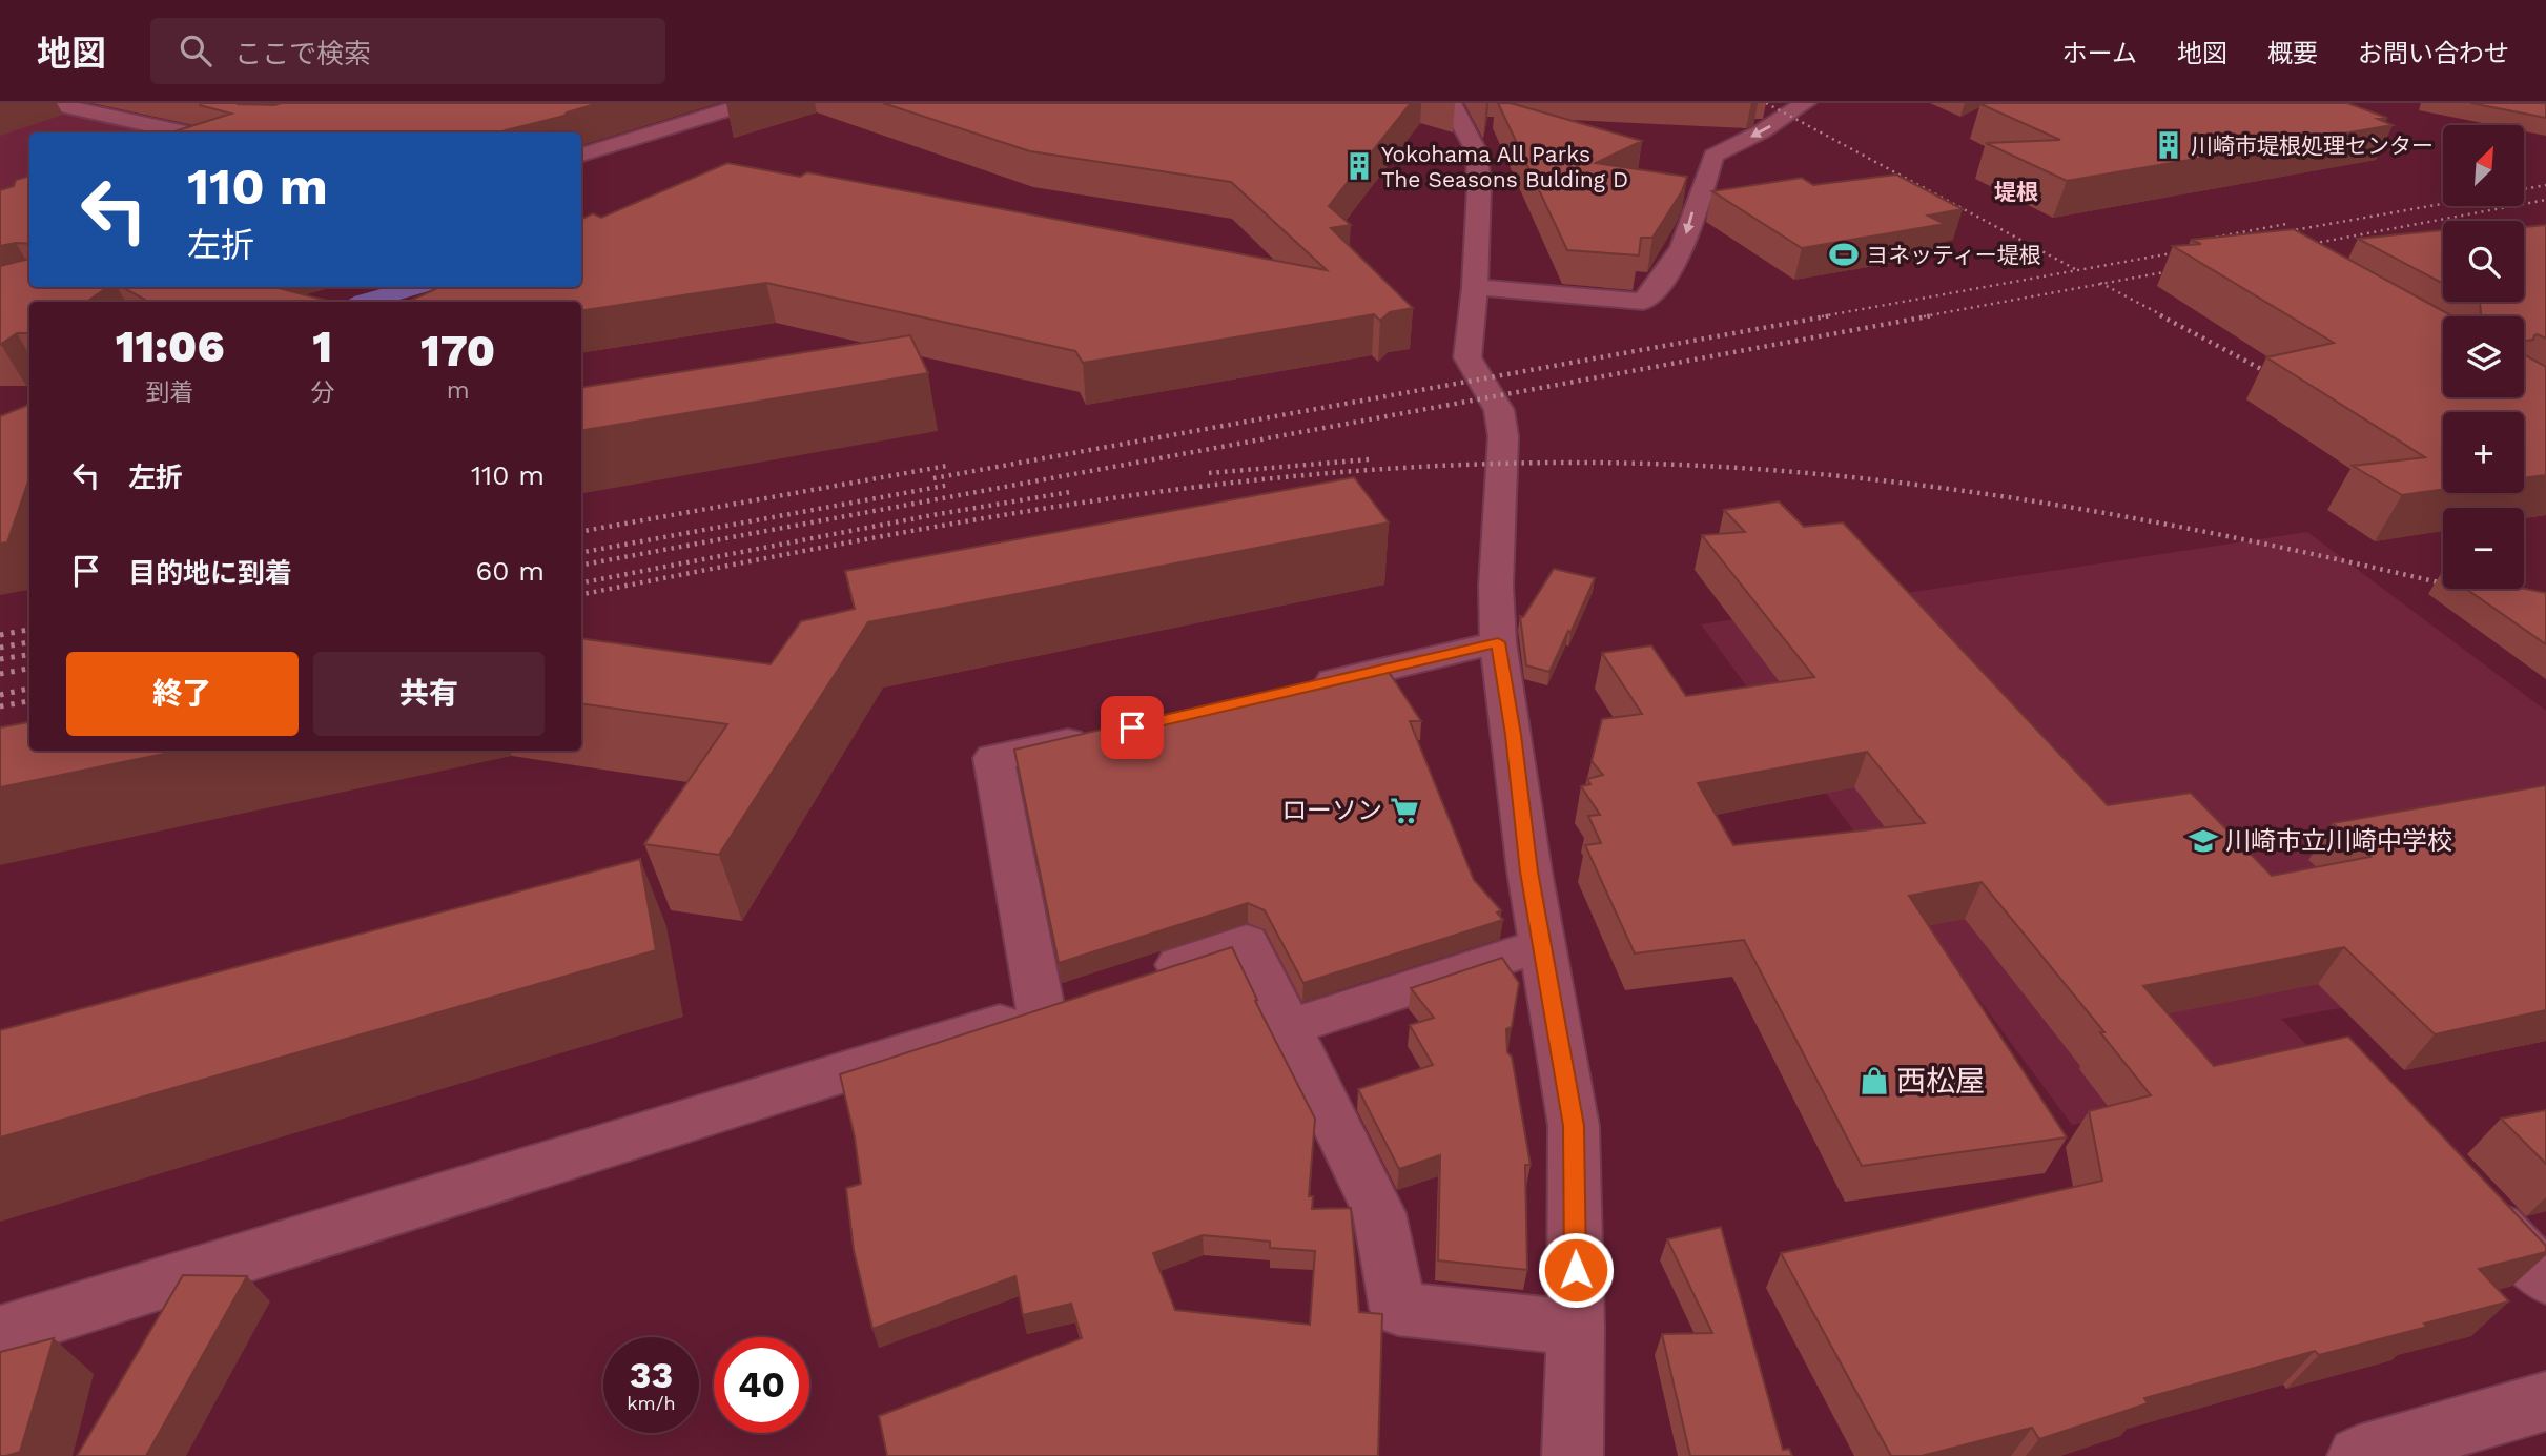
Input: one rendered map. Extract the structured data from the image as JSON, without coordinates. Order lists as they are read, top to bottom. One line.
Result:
{"districts":["堤根"],"places":{"building":["川崎市堤根処理センター","Yokohama All Parks The Seasons Bulding D"],"sports":["ヨネッティー堤根"],"supermarket":["ローソン"],"school or university":["川崎市立川崎中学校"],"shop":["西松屋"]},"north":"top right","page":{"header":"地図","search":"ここで検索","nav":["ホーム","地図","概要","お問い合わせ"],"map_buttons":["+","−"],"turn":["110 m","左折"],"eta":["11:06","到着","1","分","170","m"],"list":[{"name":"左折","value":"110 m"},{"name":"目的地に到着","value":"60 m"}],"buttons":["終了","共有"],"speed":"33 km/h","limit":"40"}}
